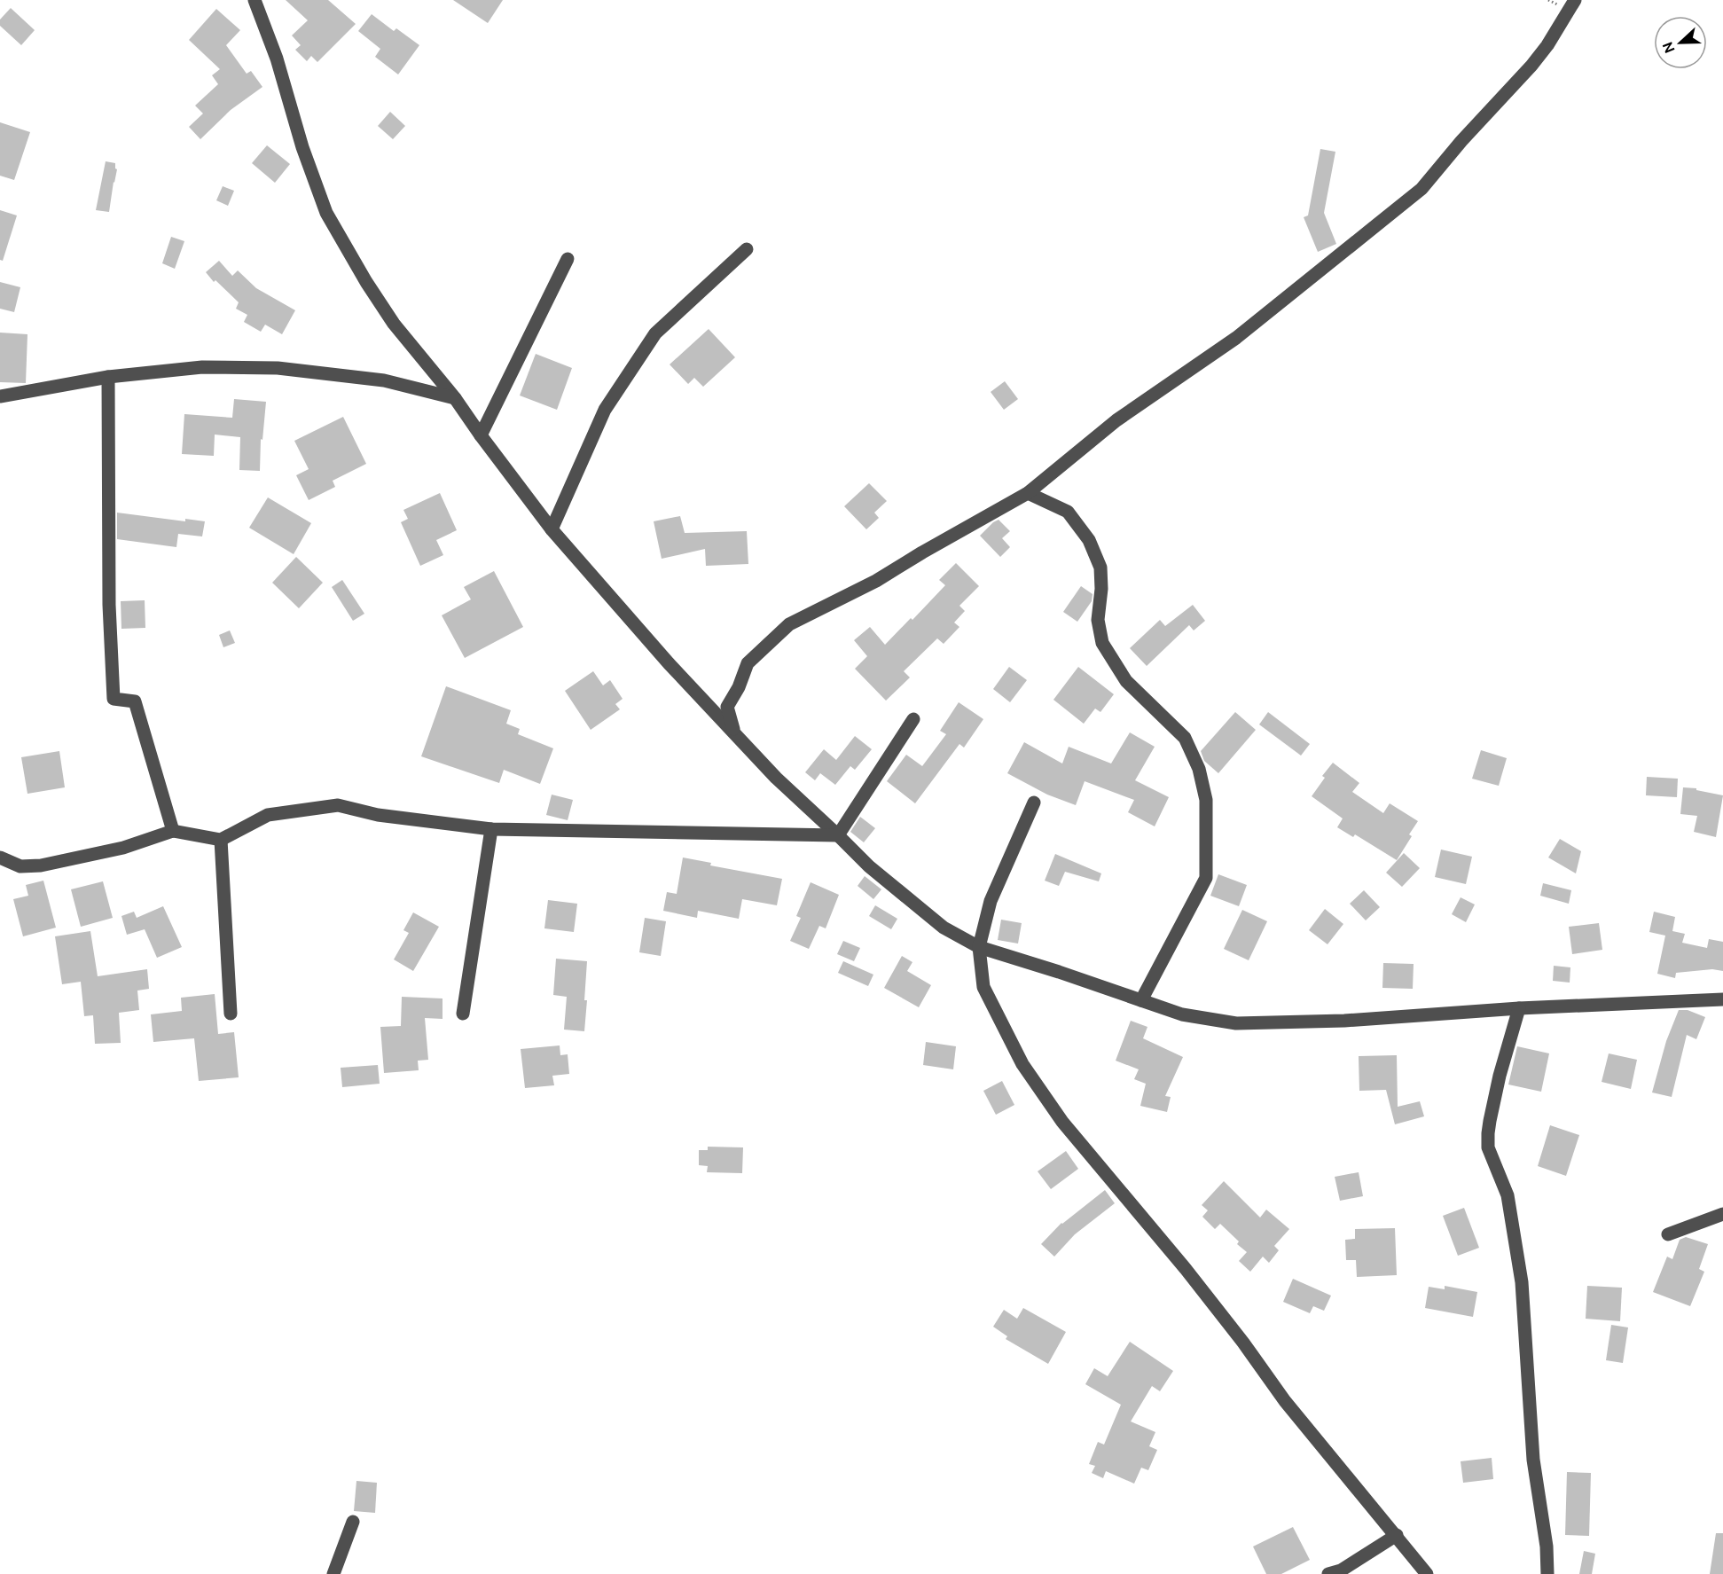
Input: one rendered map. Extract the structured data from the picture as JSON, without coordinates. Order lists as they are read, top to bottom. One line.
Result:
{"north":"left"}
